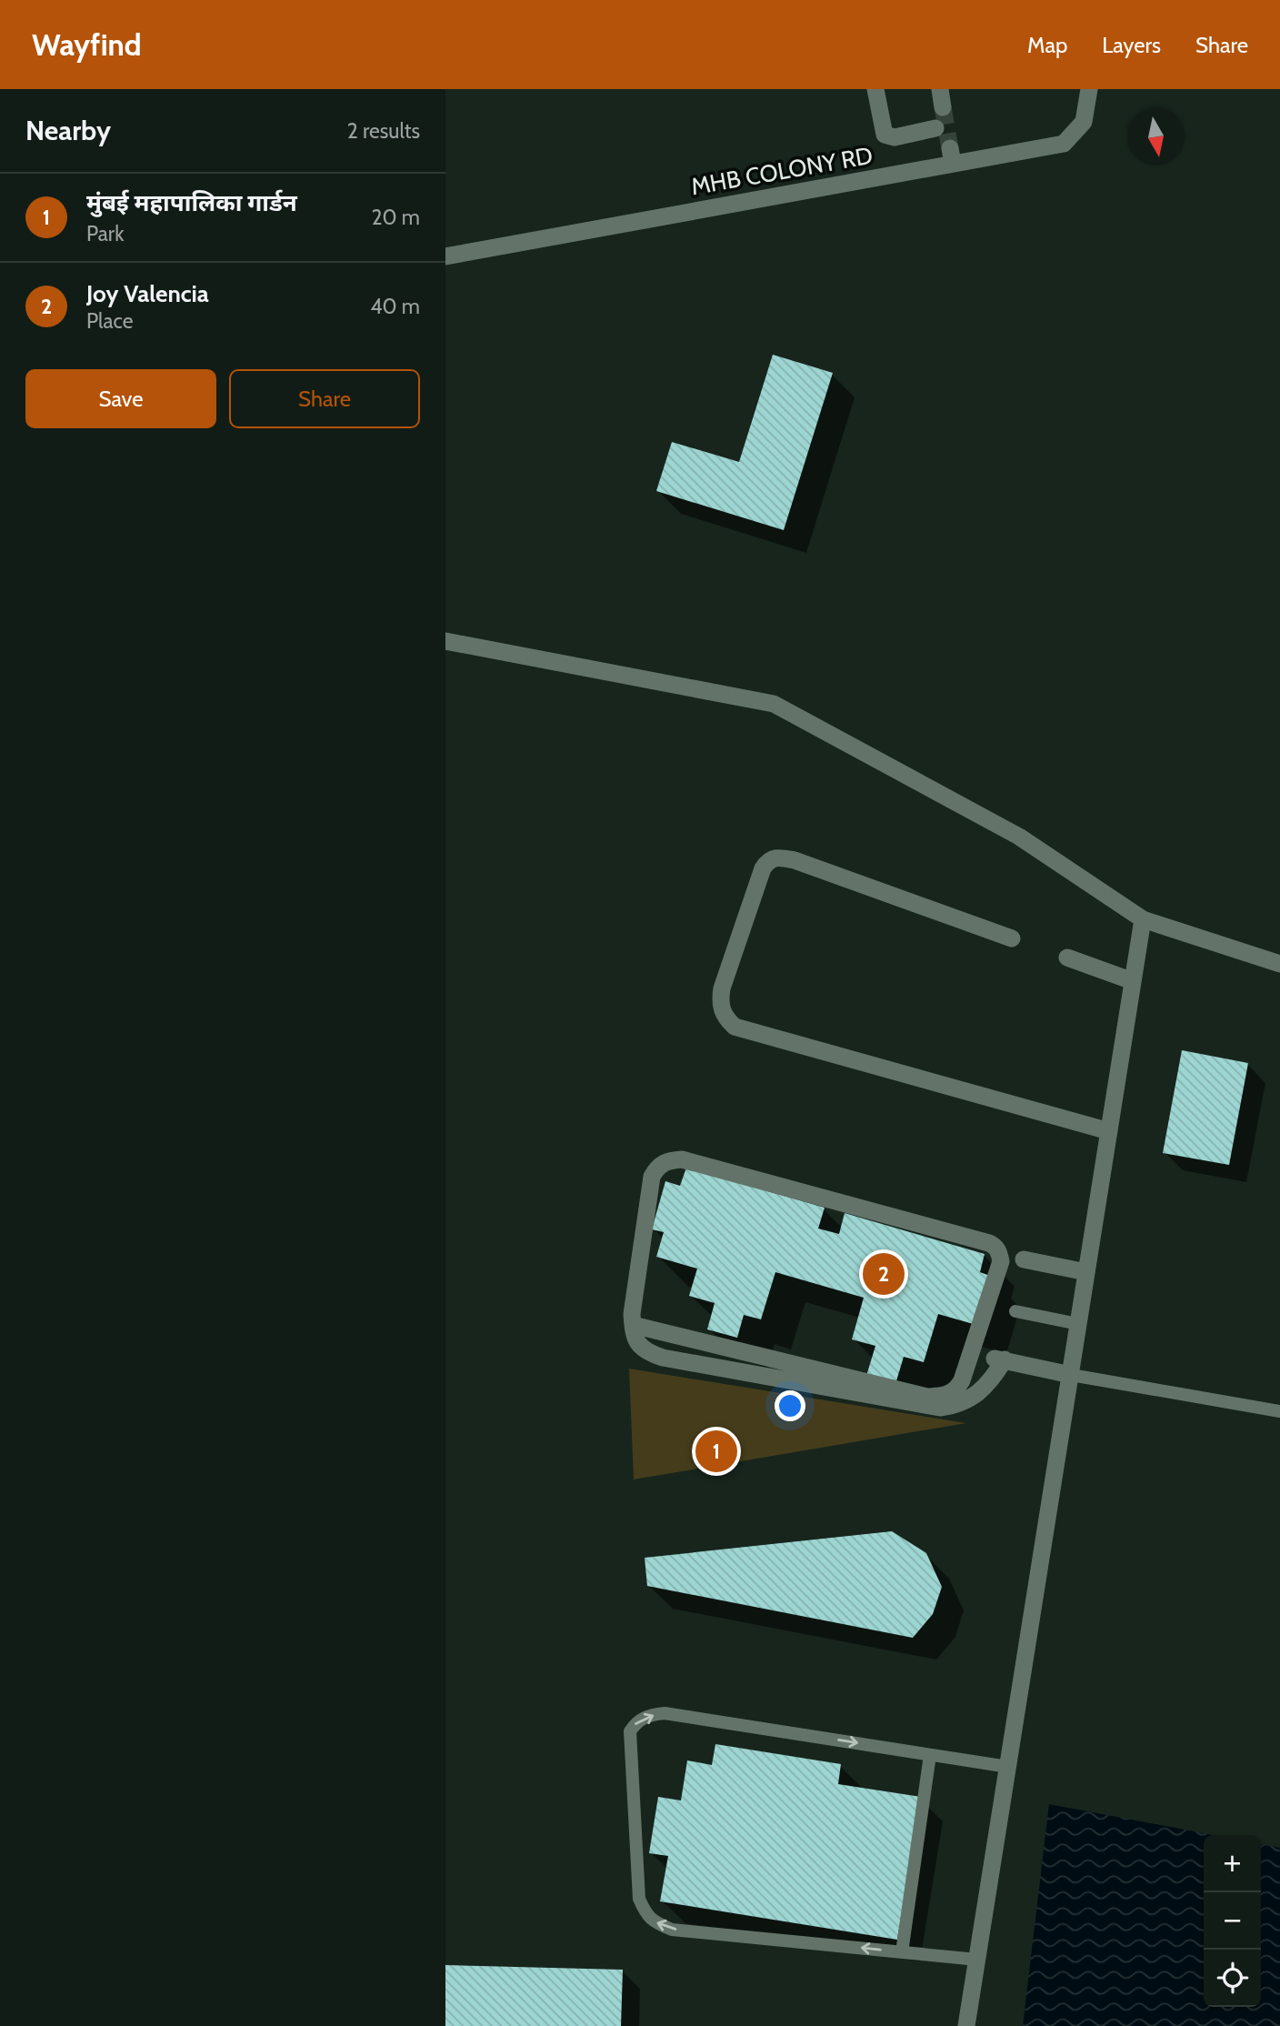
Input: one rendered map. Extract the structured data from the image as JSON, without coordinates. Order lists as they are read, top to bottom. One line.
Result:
{"streets":{"street":["MHB COLONY RD"]},"north":"bottom","page":{"header":"Wayfind","nav":["Map","Layers","Share"],"heading":["Nearby","2 results"],"list":[{"mark":"1","name":"मुंबई महापालिका गार्डन","note":"Park","value":"20 m"},{"mark":"2","name":"Joy Valencia","note":"Place","value":"40 m"}],"buttons":["Save","Share"],"pins":["2","1"],"map_buttons":["+","−"]}}
